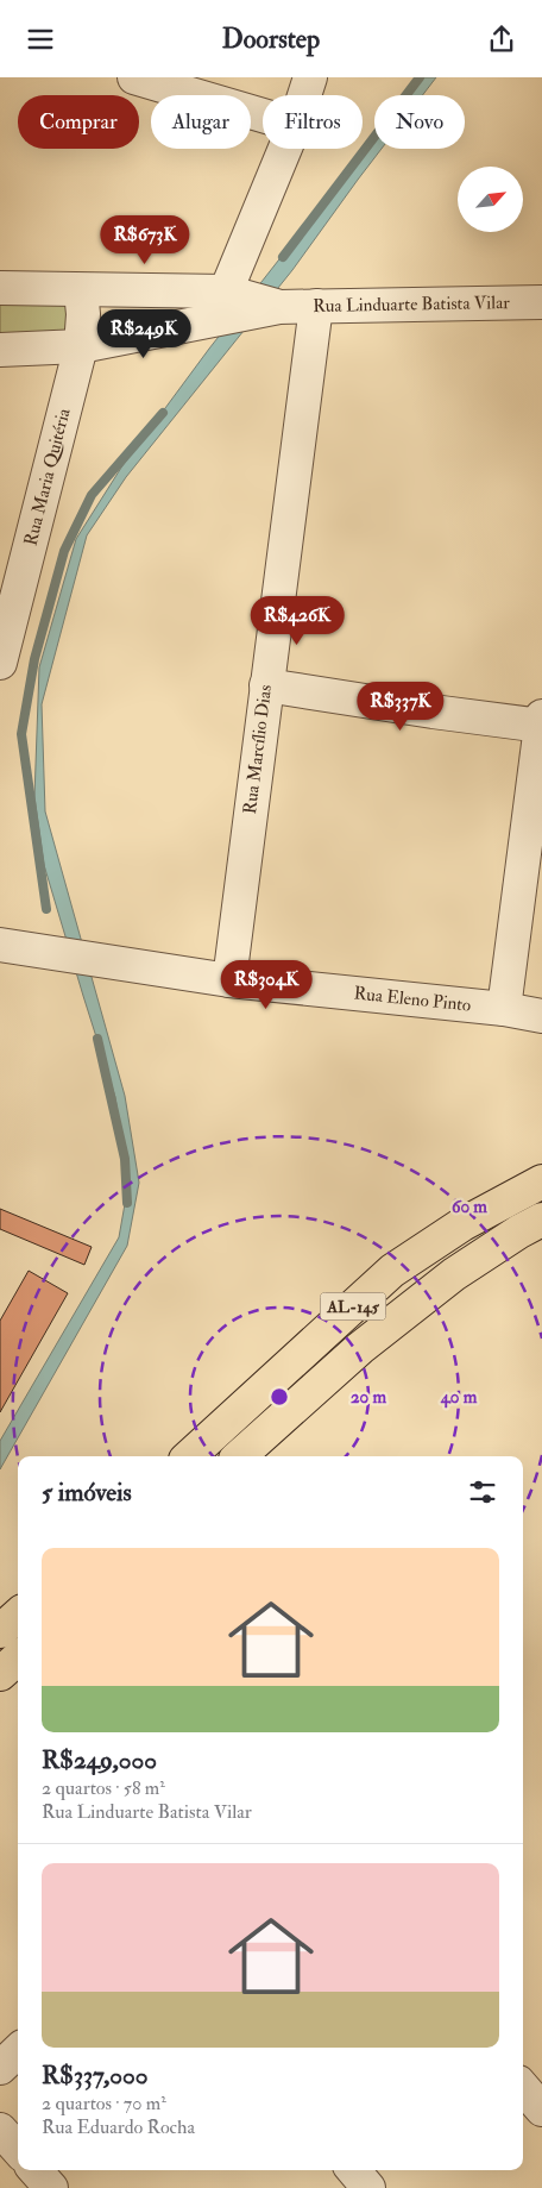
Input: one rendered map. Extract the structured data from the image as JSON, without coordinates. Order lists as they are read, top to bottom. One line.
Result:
{"streets":{"highway":["AL-145"],"street":["Rua Linduarte Batista Vilar","Rua Maria Quitéria","Rua Marcílio Dias","Rua Eleno Pinto"]},"crossings":[["Rua Linduarte Batista Vilar","Rua Maria Quitéria"],["Rua Linduarte Batista Vilar","Rua Marcílio Dias"],["Rua Marcílio Dias","Rua Eleno Pinto"]],"north":"top right","page":{"header":"Doorstep","chip":["Comprar","Alugar","Filtros","Novo"],"price":["R$673K","R$249K","R$426K","R$337K","R$304K"],"heading":"5 imóveis","list":[{"name":"R$249,000","note":"2 quartos · 58 m² · Rua Linduarte Batista Vilar"},{"name":"R$337,000","note":"2 quartos · 70 m² · Rua Eduardo Rocha"}]},"rings":["60 m","20 m","40 m"]}
